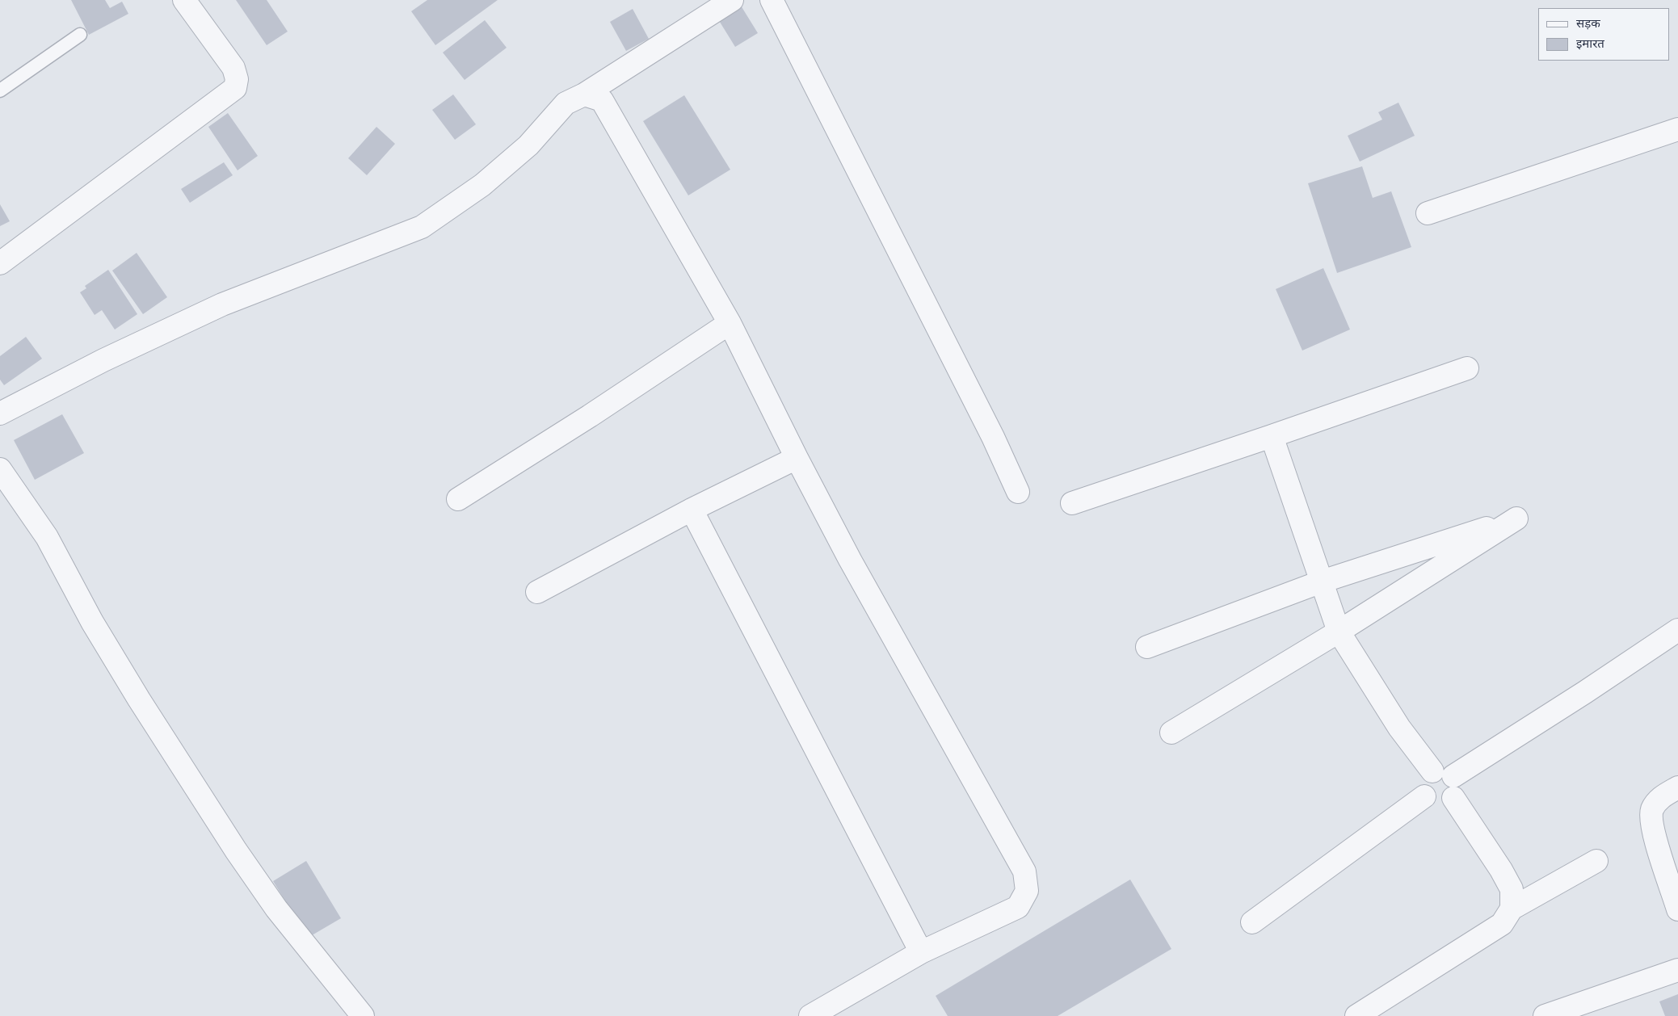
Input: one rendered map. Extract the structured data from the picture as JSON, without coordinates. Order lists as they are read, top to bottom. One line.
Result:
{"legend":["सड़क","इमारत"]}
